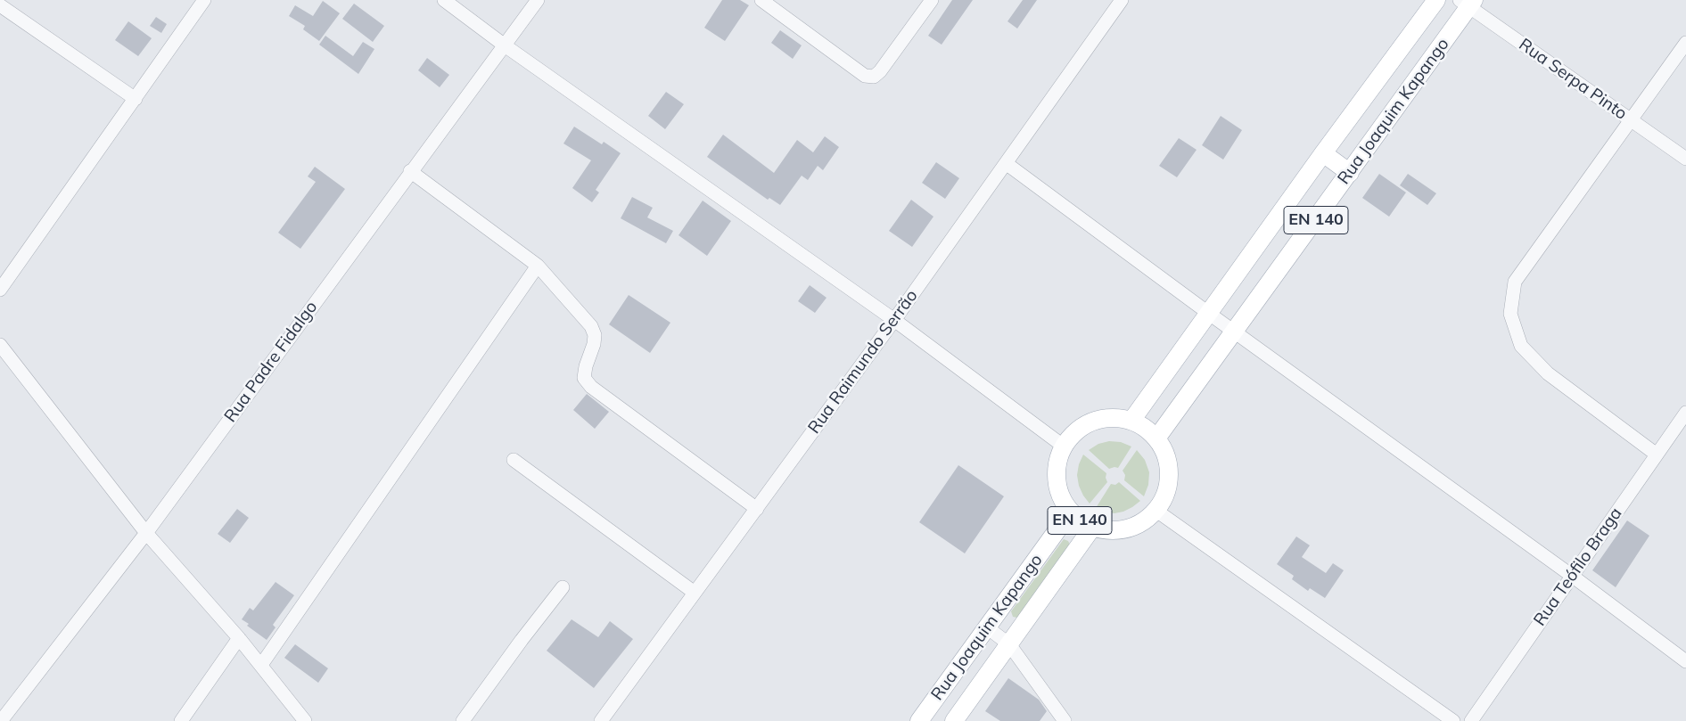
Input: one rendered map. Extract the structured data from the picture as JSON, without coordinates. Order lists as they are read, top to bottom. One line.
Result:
{"streets":{"main road":["Rua Joaquim Kapango","EN 140"],"street":["Rua Serpa Pinto","Rua Padre Fidalgo","Rua Raimundo Serrão","Rua Teófilo Braga"]},"crossings":[["Rua Serpa Pinto","Rua Joaquim Kapango"],["Rua Joaquim Kapango","EN 140"]]}
